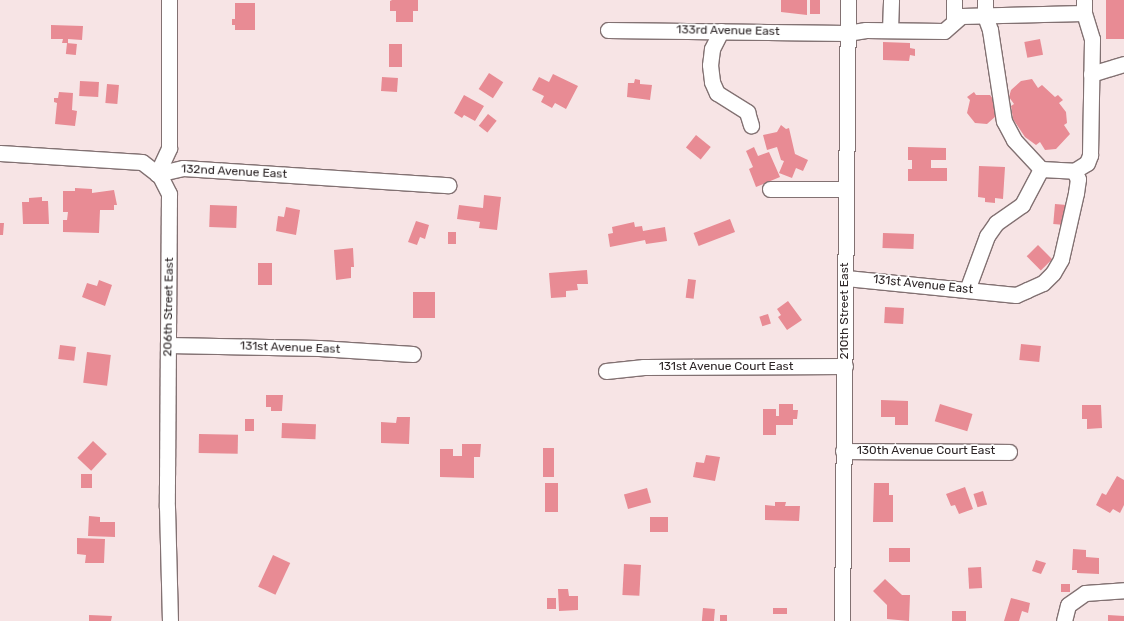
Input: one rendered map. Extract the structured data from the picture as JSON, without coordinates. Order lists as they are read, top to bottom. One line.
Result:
{"streets":{"street":["133rd Avenue East","132nd Avenue East","131st Avenue East","206th Street East","210th Street East","131st Avenue Court East","130th Avenue Court East"]},"crossings":[["133rd Avenue East","210th Street East"],["132nd Avenue East","206th Street East"],["131st Avenue East","206th Street East"],["131st Avenue East","210th Street East"],["210th Street East","131st Avenue Court East"],["210th Street East","130th Avenue Court East"]]}
